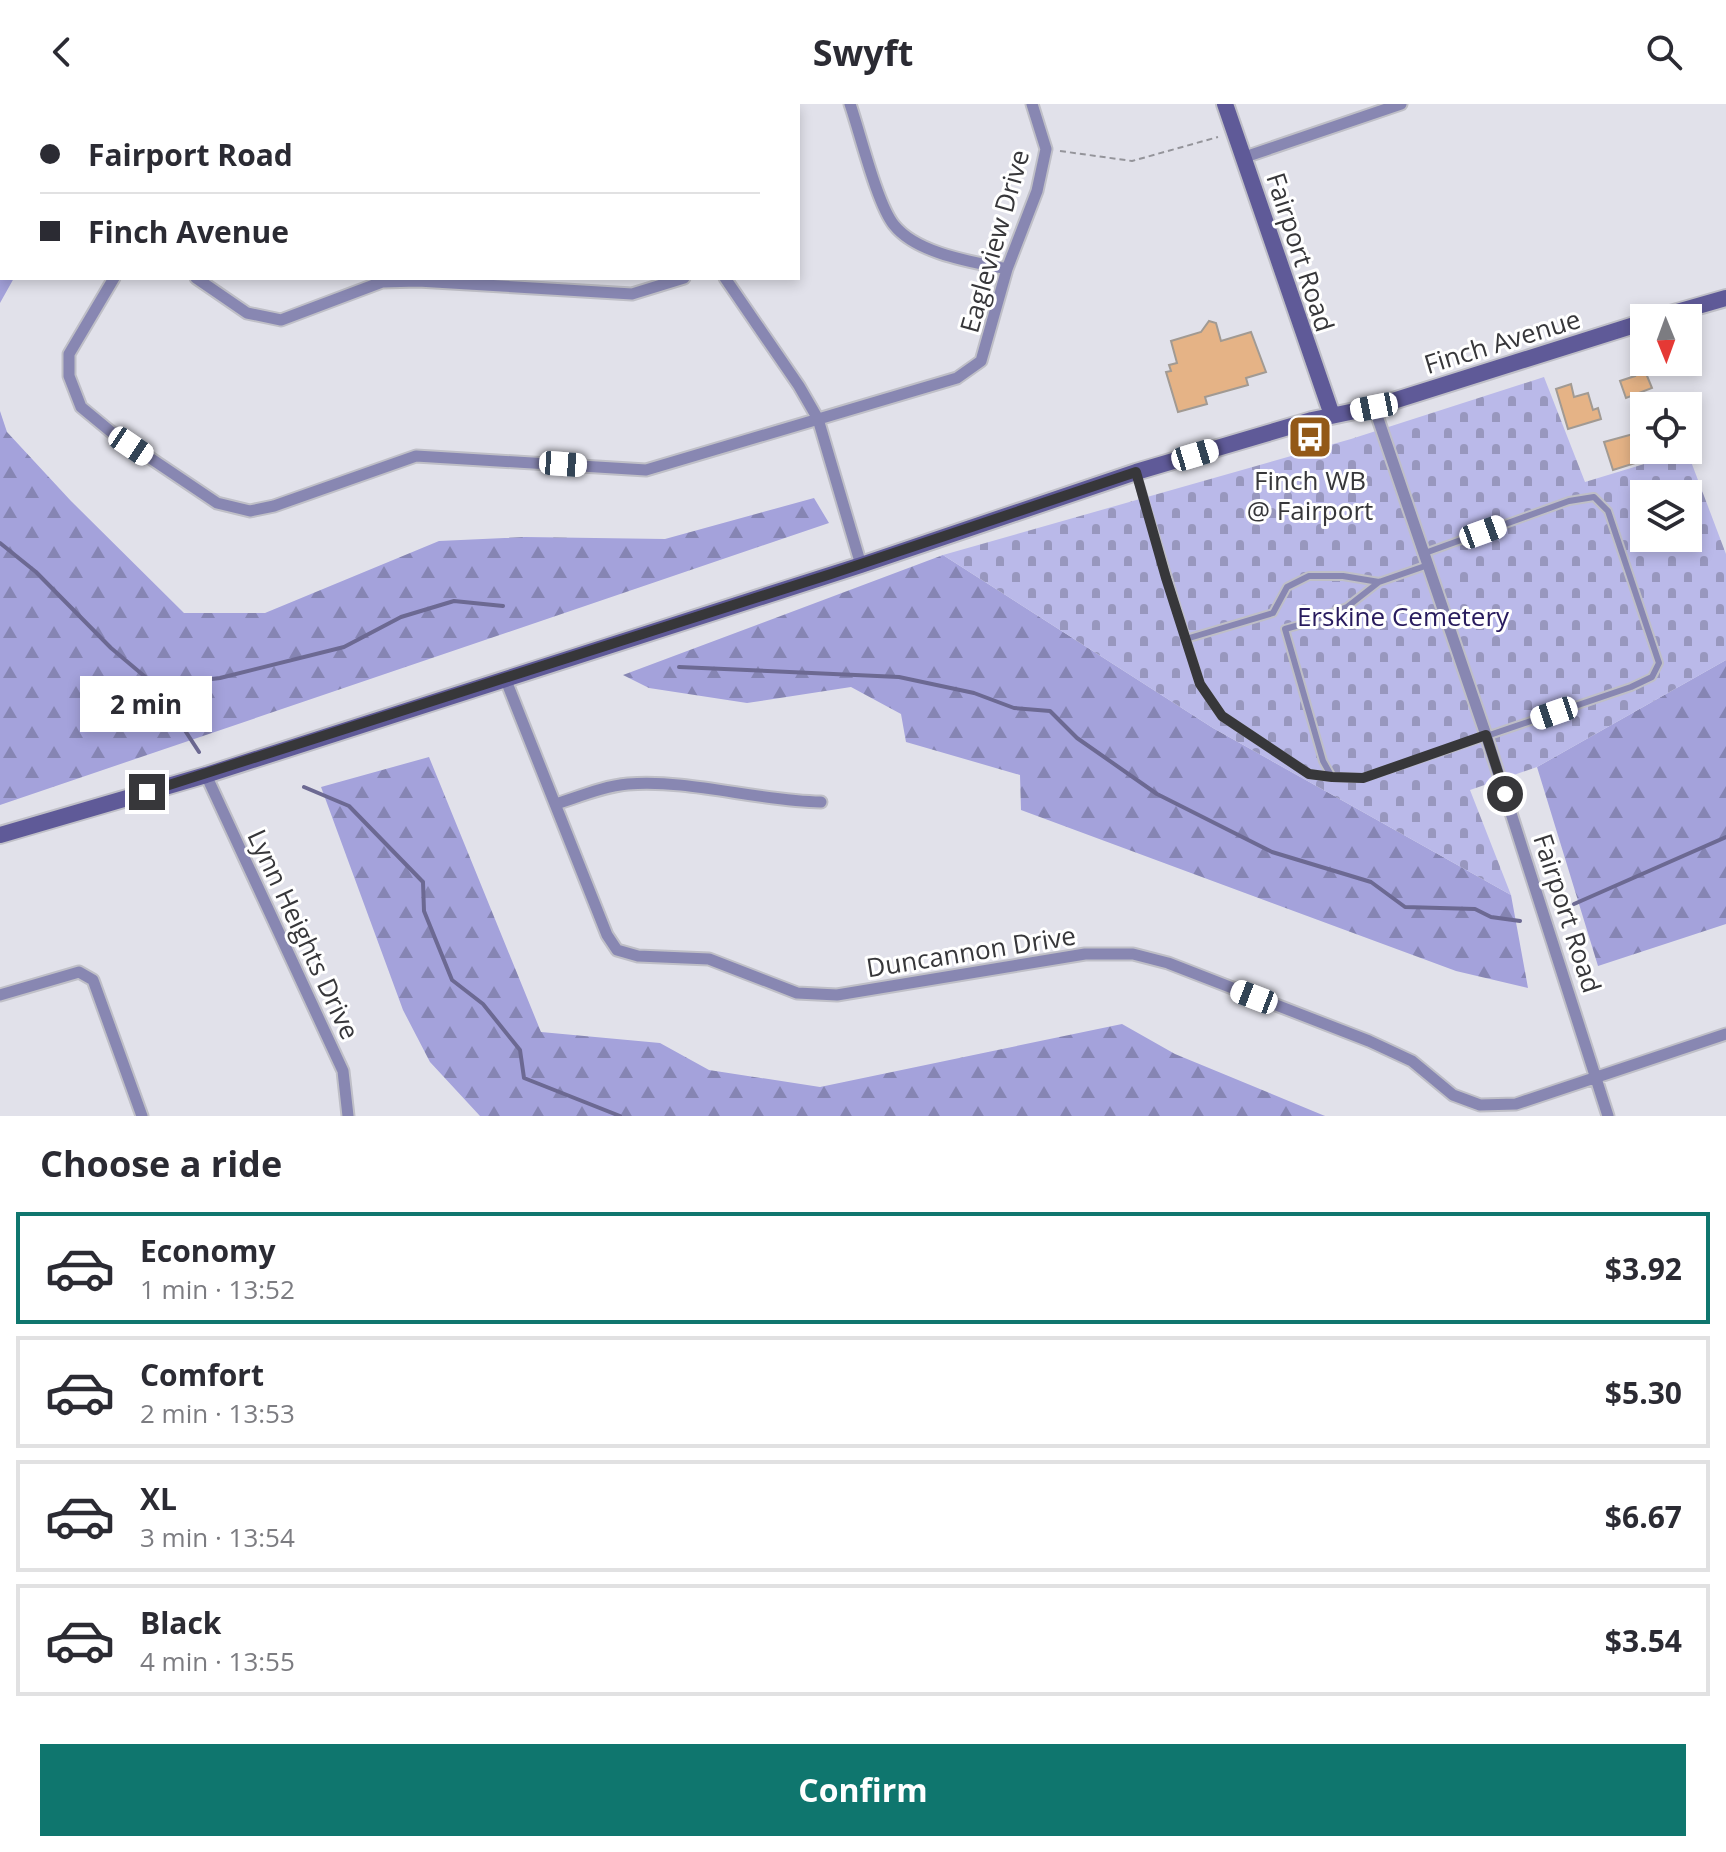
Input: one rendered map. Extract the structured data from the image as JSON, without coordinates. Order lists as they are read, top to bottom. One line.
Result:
{"streets":{"main road":["Fairport Road","Finch Avenue"],"street":["Eagleview Drive","Lynn Heights Drive","Duncannon Drive"]},"crossings":[["Fairport Road","Finch Avenue"],["Fairport Road","Duncannon Drive"],["Finch Avenue","Lynn Heights Drive"],["Finch Avenue","Duncannon Drive"]],"parks":["Erskine Cemetery"],"places":{"bus stop":["Finch WB @ Fairport"]},"north":"bottom","page":{"header":"Swyft","banner":["Fairport Road","Finch Avenue"],"bubble":"2 min","heading":"Choose a ride","list":[{"name":"Economy","note":"1 min · 13:52","value":"$3.92"},{"name":"Comfort","note":"2 min · 13:53","value":"$5.30"},{"name":"XL","note":"3 min · 13:54","value":"$6.67"},{"name":"Black","note":"4 min · 13:55","value":"$3.54"}],"buttons":"Confirm"}}
